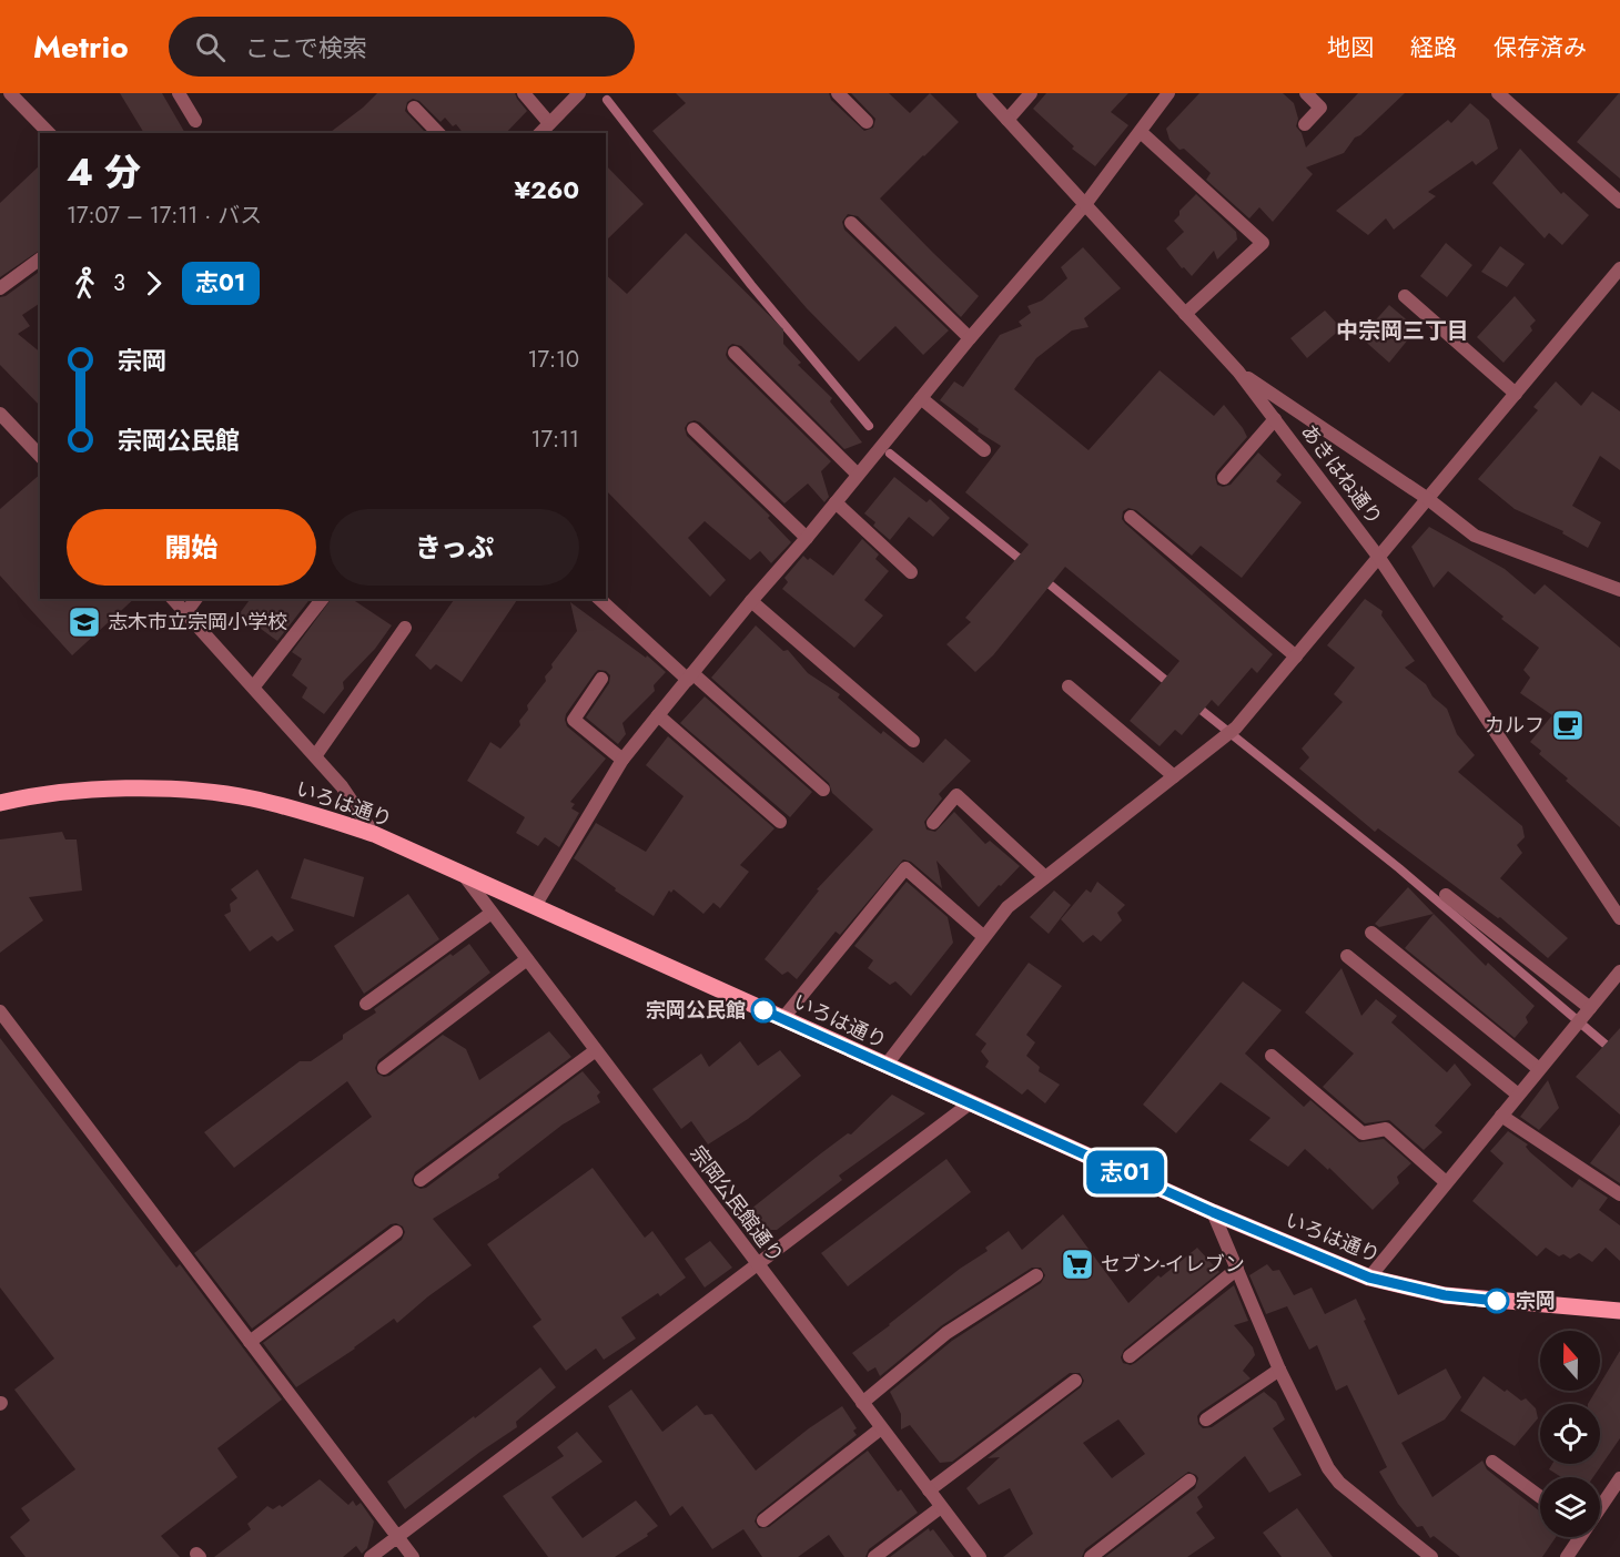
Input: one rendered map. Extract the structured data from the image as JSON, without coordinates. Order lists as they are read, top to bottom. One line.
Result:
{"streets":{"main road":["いろは通り"],"street":["あきはね通り","宗岡公民館通り"]},"crossings":[["いろは通り","宗岡公民館通り"]],"districts":["中宗岡三丁目"],"places":{"school or university":["志木市立宗岡小学校"],"cafe":["カルフ"],"other":["宗岡公民館","宗岡"],"supermarket":["セブン-イレブン"]},"lines":["bus line 志01"],"north":"top","page":{"header":"Metrio","search":"ここで検索","nav":["地図","経路","保存済み"],"on_map":"志01","heading":["4 分","17:07 – 17:11 · バス","¥260"],"legs":["3","志01"],"list":[{"name":"宗岡","value":"17:10"},{"name":"宗岡公民館","value":"17:11"}],"buttons":["開始","きっぷ"]}}
